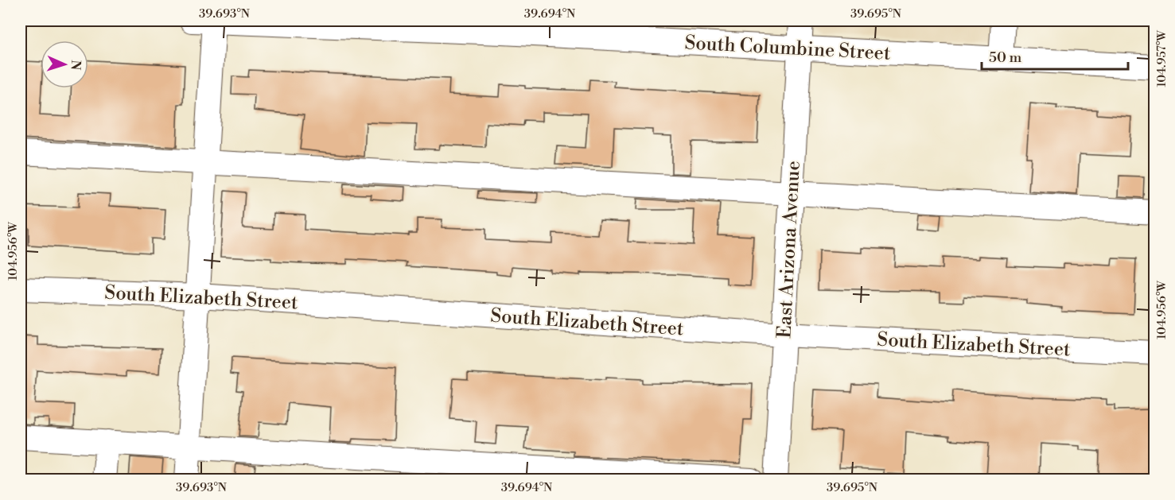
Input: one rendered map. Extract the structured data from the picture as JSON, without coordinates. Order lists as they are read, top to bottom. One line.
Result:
{"streets":{"street":["South Columbine Street","East Arizona Avenue","South Elizabeth Street"]},"crossings":[["South Columbine Street","East Arizona Avenue"],["East Arizona Avenue","South Elizabeth Street"]],"scale_bar":"50 m","north":"right","coordinates":["39.693°N","39.694°N","39.695°N","104.957°W","104.956°W"]}
